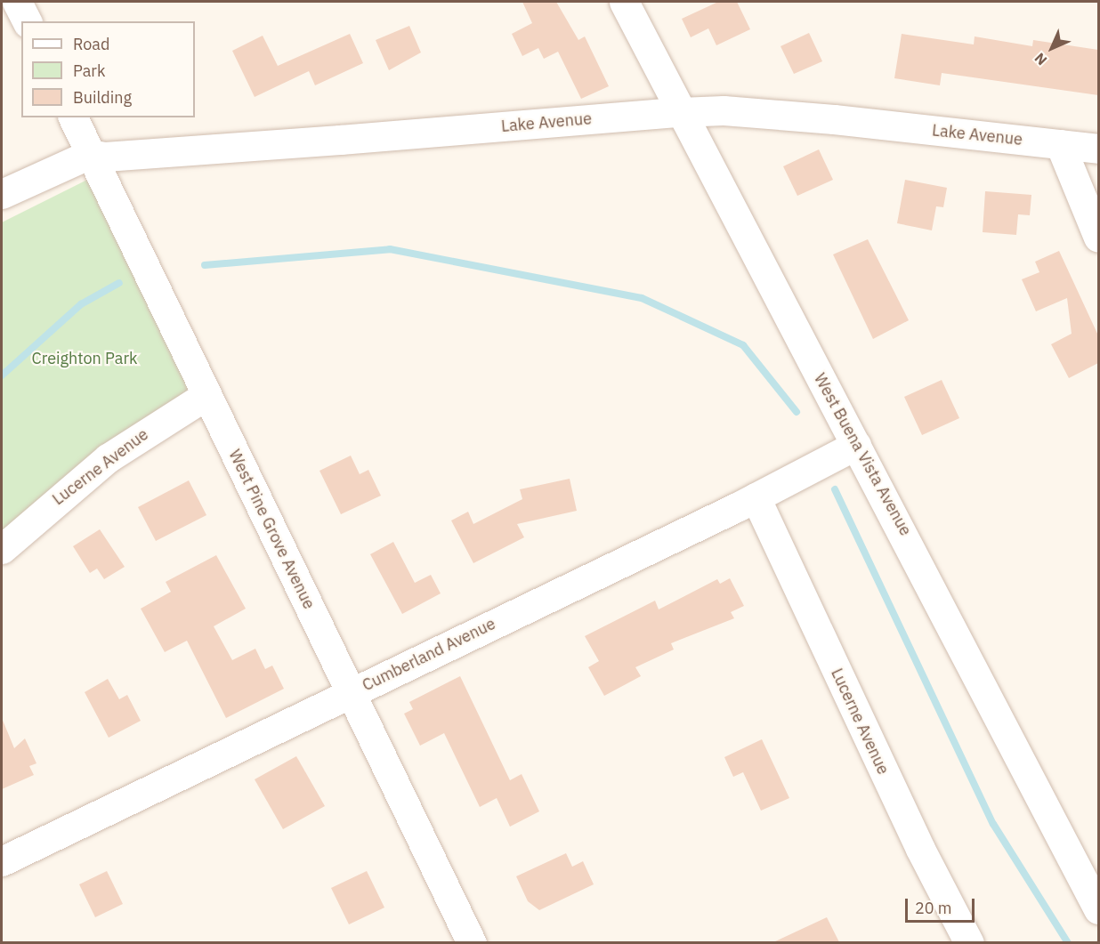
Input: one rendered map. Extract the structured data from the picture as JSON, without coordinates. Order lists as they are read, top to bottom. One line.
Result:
{"streets":{"street":["Lake Avenue","West Buena Vista Avenue","Lucerne Avenue","West Pine Grove Avenue","Cumberland Avenue"]},"crossings":[["Lake Avenue","West Buena Vista Avenue"],["Lake Avenue","West Pine Grove Avenue"],["West Buena Vista Avenue","Cumberland Avenue"],["Lucerne Avenue","West Pine Grove Avenue"],["Lucerne Avenue","Cumberland Avenue"],["West Pine Grove Avenue","Cumberland Avenue"]],"parks":["Creighton Park"],"legend":["Road","Park","Building"],"scale_bar":"20 m","north":"bottom left"}
